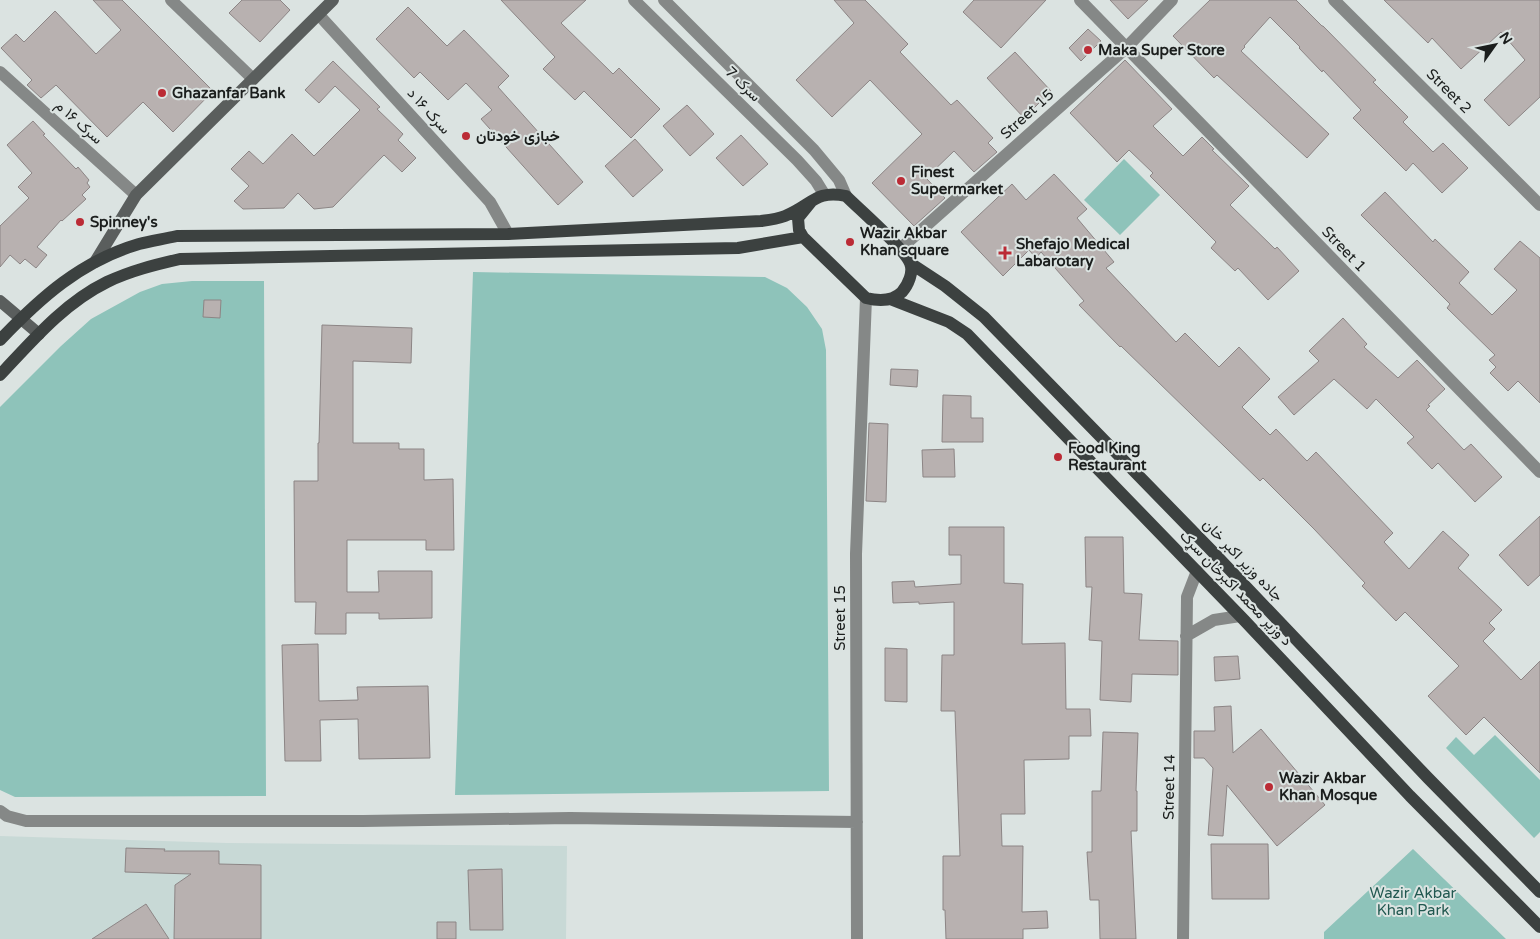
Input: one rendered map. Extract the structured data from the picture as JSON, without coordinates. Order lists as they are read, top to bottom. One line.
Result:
{"streets":{"main road":["جاده وزیر اکبر خان","د وزیر محمد اکبرخان سړک"],"street":["سرک 7","Street 2","سرک ۱۶ د","Street 15","سرک ۱۶ م","Street 1","Street 14"]},"crossings":[["Street 15","Street 1"],["Street 15","د وزیر محمد اکبرخان سړک"],["د وزیر محمد اکبرخان سړک","Street 14"]],"parks":["Wazir Akbar Khan Park"],"places":{"other":["Maka Super Store","Ghazanfar Bank","خبازی خودتان","Finest Supermarket","Spinney's","Wazir Akbar Khan square","Food King Restaurant","Wazir Akbar Khan Mosque"],"health":["Shefajo Medical Labarotary"]},"north":"top right"}
